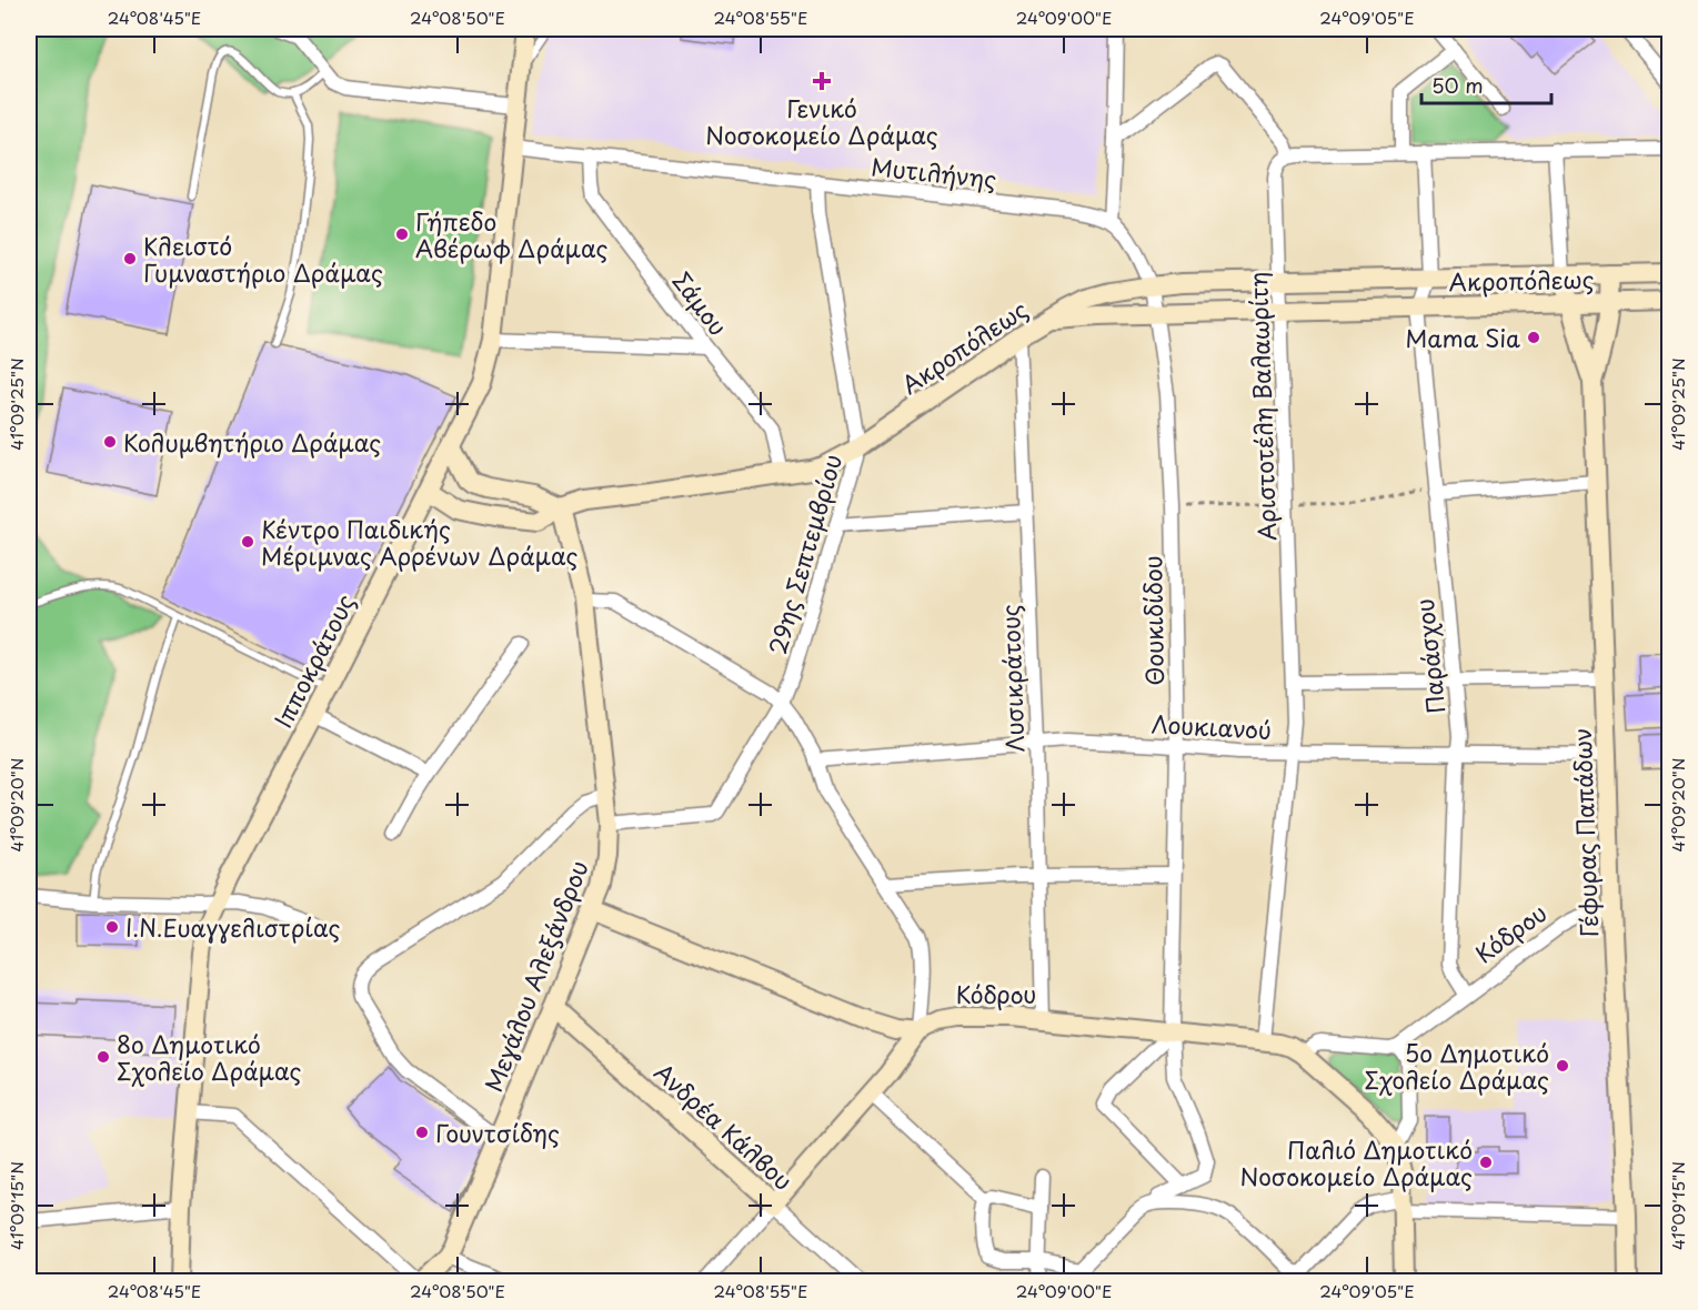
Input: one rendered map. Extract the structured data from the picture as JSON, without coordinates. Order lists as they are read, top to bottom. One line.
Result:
{"streets":{"street":["Μυτιλήνης","Ακροπόλεως","Σάμου","Αριστοτέλη Βαλαωρίτη","29ης Σεπτεμβρίου","Θουκιδίδου","Παράσχου","Ιπποκράτους","Λυσικράτους","Λουκιανού","Γέφυρας Παπάδων","Κόδρου","Μεγάλου Αλεξάνδρου","Ανδρέα Κάλβου"]},"crossings":[["Μυτιλήνης","Σάμου"],["Μυτιλήνης","29ης Σεπτεμβρίου"],["Μυτιλήνης","Θουκιδίδου"],["Μυτιλήνης","Ιπποκράτους"],["Ακροπόλεως","Σάμου"],["Ακροπόλεως","Αριστοτέλη Βαλαωρίτη"],["Ακροπόλεως","29ης Σεπτεμβρίου"],["Ακροπόλεως","Θουκιδίδου"],["Ακροπόλεως","Παράσχου"],["Ακροπόλεως","Ιπποκράτους"],["Ακροπόλεως","Λυσικράτους"],["Ακροπόλεως","Μεγάλου Αλεξάνδρου"],["Αριστοτέλη Βαλαωρίτη","Λουκιανού"],["Αριστοτέλη Βαλαωρίτη","Κόδρου"],["29ης Σεπτεμβρίου","Μεγάλου Αλεξάνδρου"],["Θουκιδίδου","Λουκιανού"],["Θουκιδίδου","Κόδρου"],["Παράσχου","Λουκιανού"],["Παράσχου","Κόδρου"],["Λυσικράτους","Λουκιανού"],["Λυσικράτους","Κόδρου"],["Λουκιανού","Γέφυρας Παπάδων"],["Γέφυρας Παπάδων","Κόδρου"],["Μεγάλου Αλεξάνδρου","Ανδρέα Κάλβου"]],"places":{"health":["Γενικό Νοσοκομείο Δράμας"],"other":["Γήπεδο Αβέρωφ Δράμας","Κλειστό Γυμναστήριο Δράμας","Mama Sia","Κολυμβητήριο Δράμας","Κέντρο Παιδικής Μέριμνας Αρρένων Δράμας","Ι.Ν.Ευαγγελιστρίας","8ο Δημοτικό Σχολείο Δράμας","5ο Δημοτικό Σχολείο Δράμας","Γουντσίδης","Παλιό Δημοτικό Νοσοκομείο Δράμας"]},"scale_bar":"50 m","coordinates":["24°08'45\"E","24°08'50\"E","24°08'55\"E","24°09'00\"E","24°09'05\"E","41°09'25\"N","41°09'20\"N","41°09'15\"N"]}
